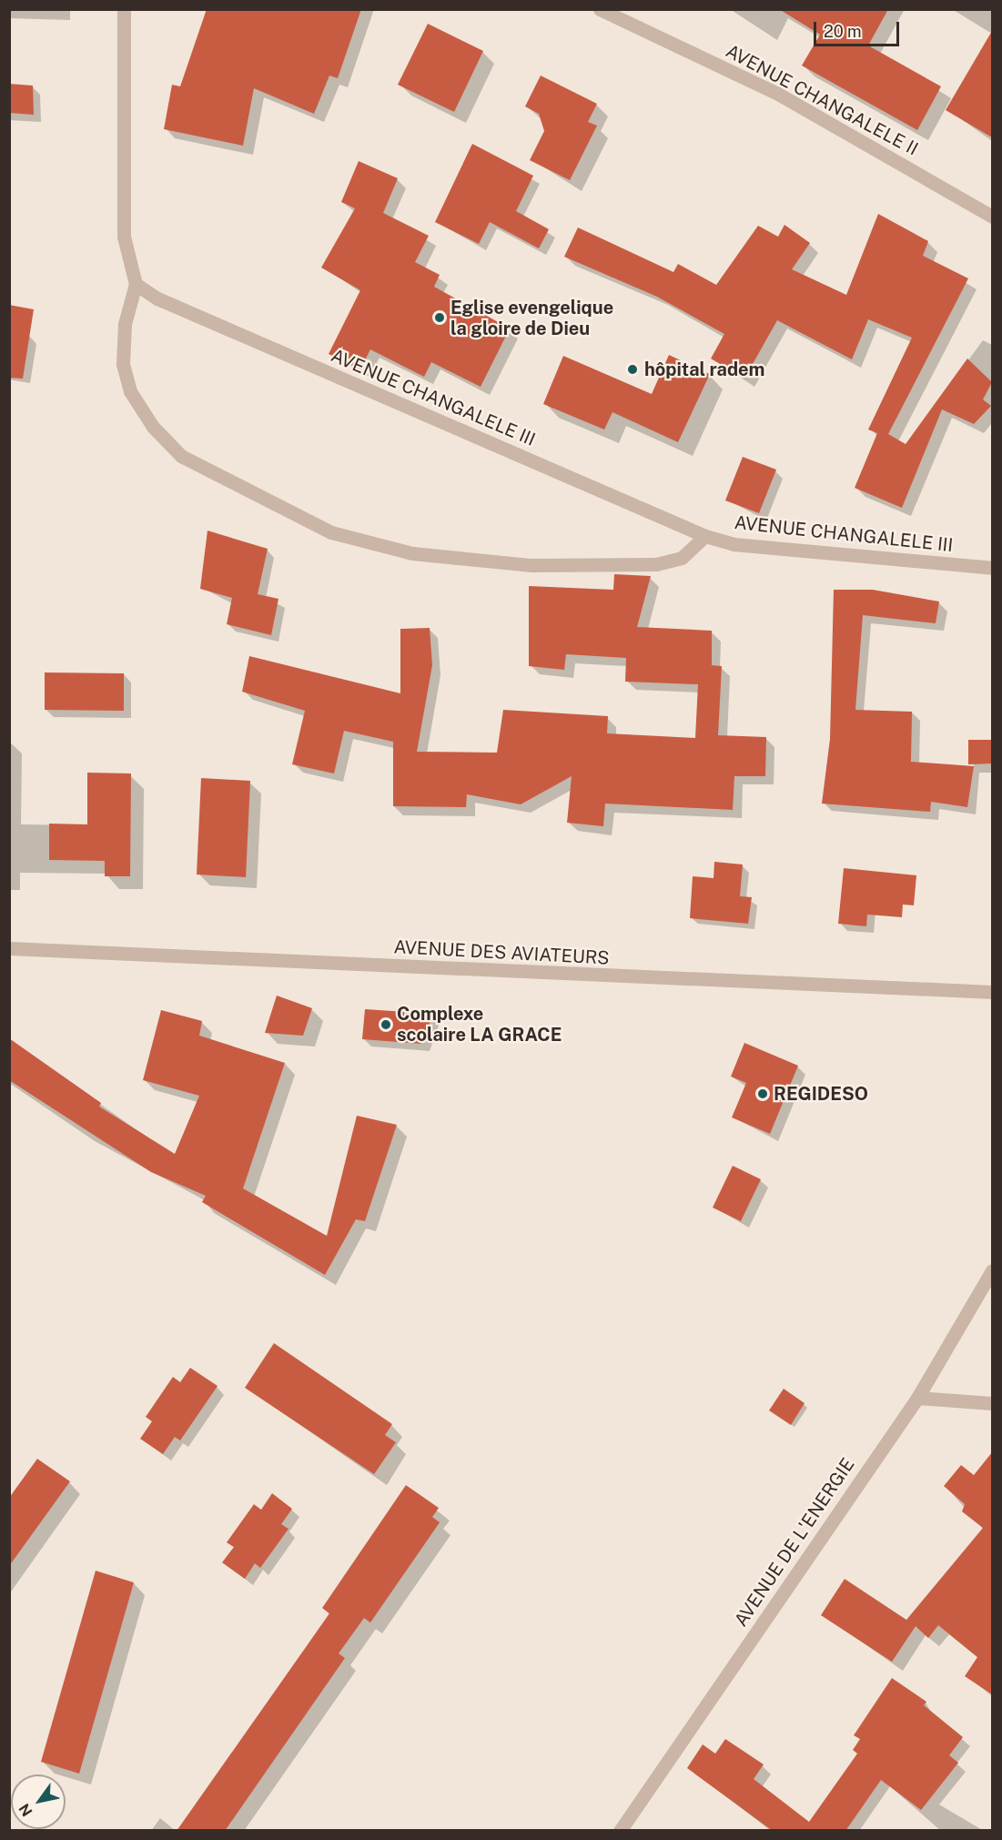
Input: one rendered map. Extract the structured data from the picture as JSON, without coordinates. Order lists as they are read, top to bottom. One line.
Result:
{"streets":{"street":["AVENUE CHANGALELE II","AVENUE CHANGALELE III","AVENUE DES AVIATEURS","AVENUE DE L'ENERGIE"]},"places":["Eglise evengelique la gloire de Dieu","hôpital radem","Complexe scolaire LA GRACE","REGIDESO"],"scale_bar":"20 m","north":"bottom left"}
